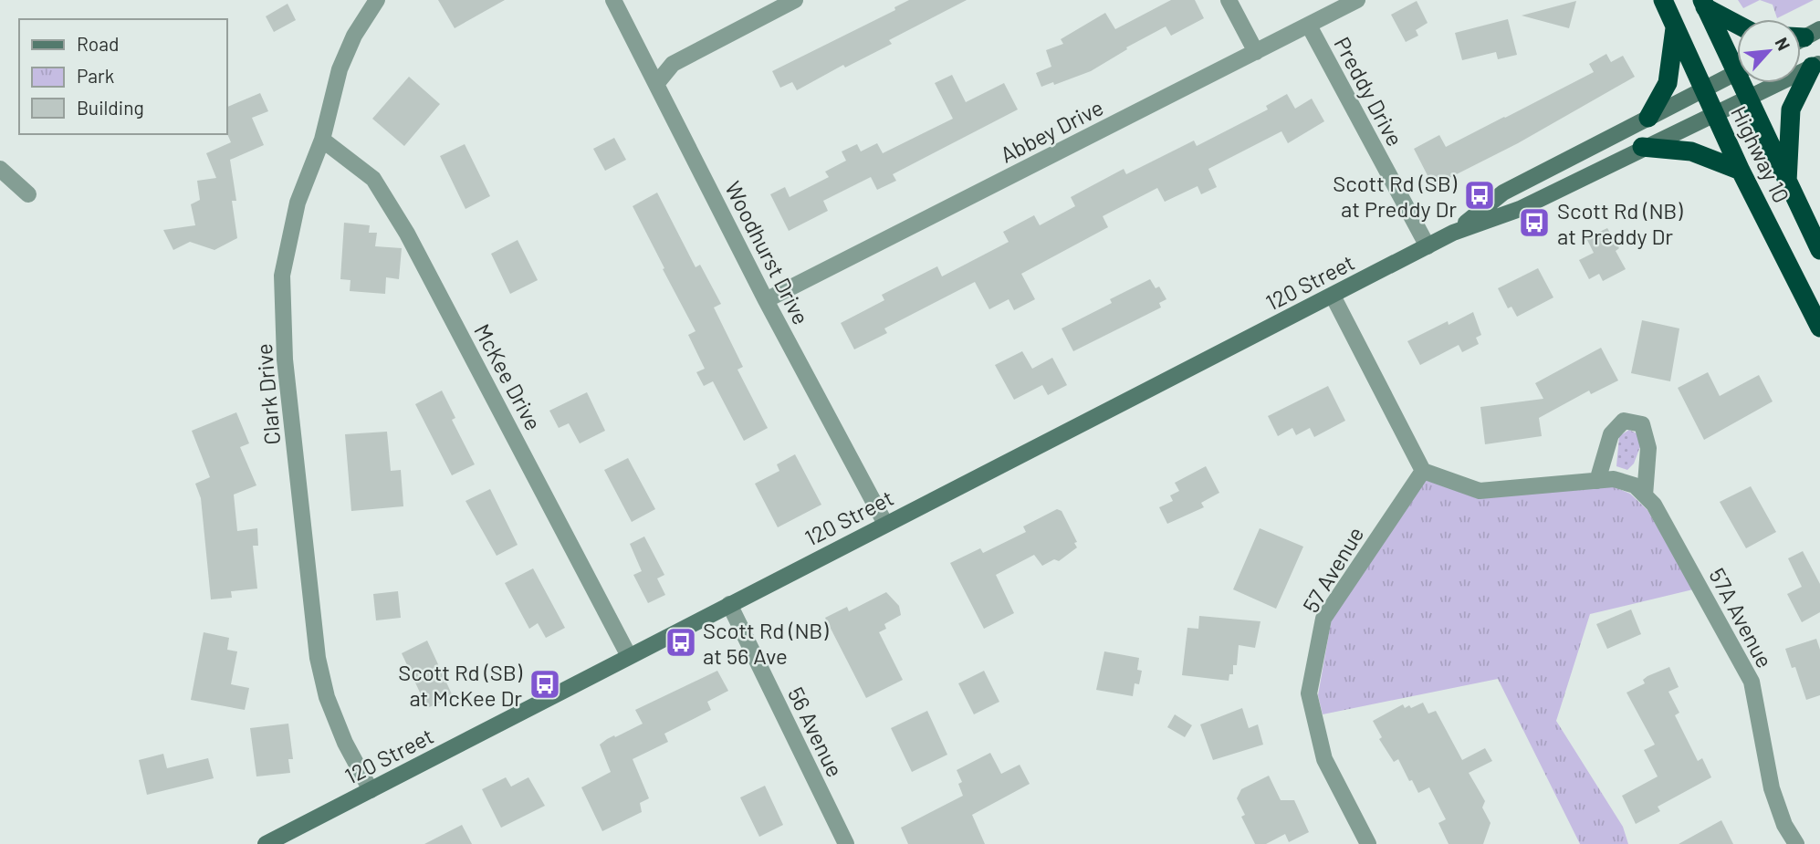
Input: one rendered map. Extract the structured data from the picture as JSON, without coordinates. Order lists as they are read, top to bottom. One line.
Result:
{"streets":{"highway":["Highway 10"],"street":["Preddy Drive","Abbey Drive","Woodhurst Drive","120 Street","McKee Drive","Clark Drive","57 Avenue","57A Avenue","56 Avenue"]},"crossings":[["Preddy Drive","Abbey Drive"],["Preddy Drive","120 Street"],["Abbey Drive","Woodhurst Drive"],["Highway 10","120 Street"],["Woodhurst Drive","120 Street"],["120 Street","McKee Drive"],["120 Street","Clark Drive"],["120 Street","56 Avenue"],["McKee Drive","Clark Drive"],["57 Avenue","57A Avenue"]],"places":{"bus stop":["Scott Rd (SB) at Preddy Dr","Scott Rd (NB) at Preddy Dr","Scott Rd (NB) at 56 Ave","Scott Rd (SB) at McKee Dr"]},"legend":["Road","Park","Building"],"north":"top right"}
